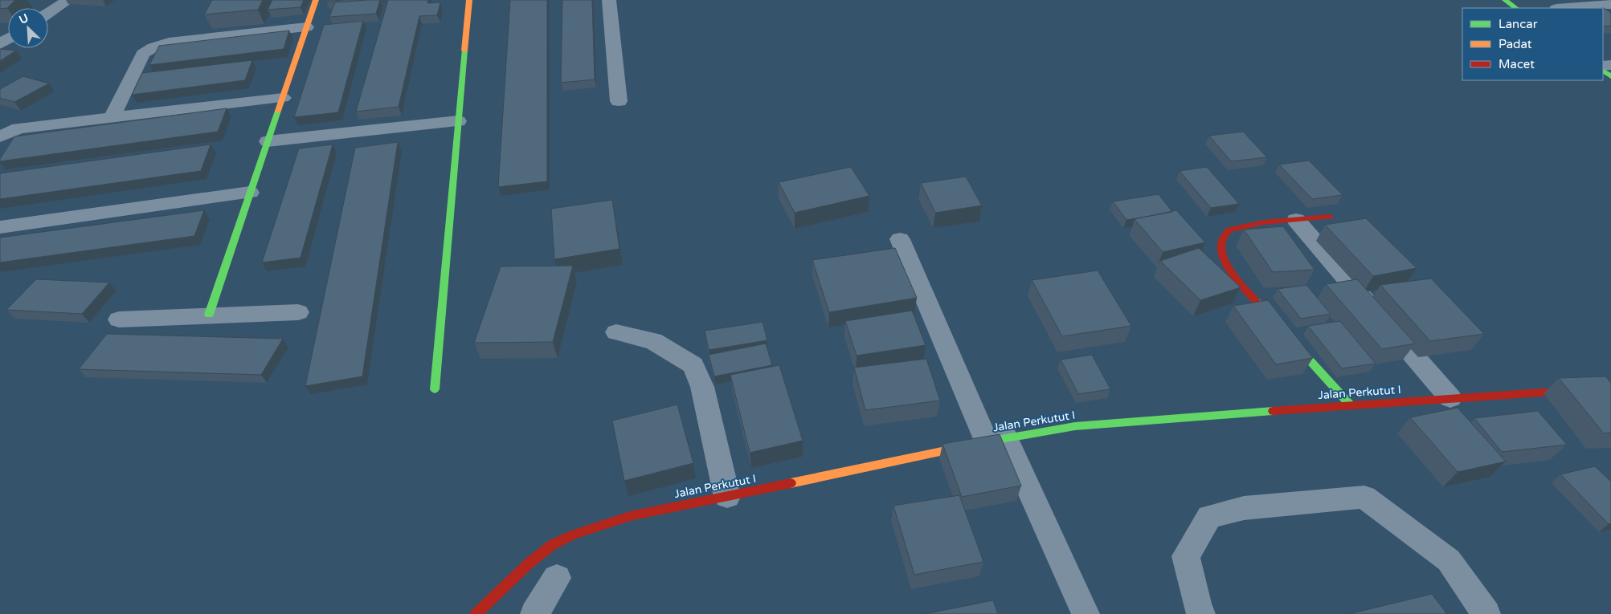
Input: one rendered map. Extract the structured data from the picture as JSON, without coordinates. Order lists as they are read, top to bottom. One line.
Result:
{"streets":{"street":["Jalan Perkutut I"]},"legend":["Lancar","Padat","Macet"],"north":"top left"}
